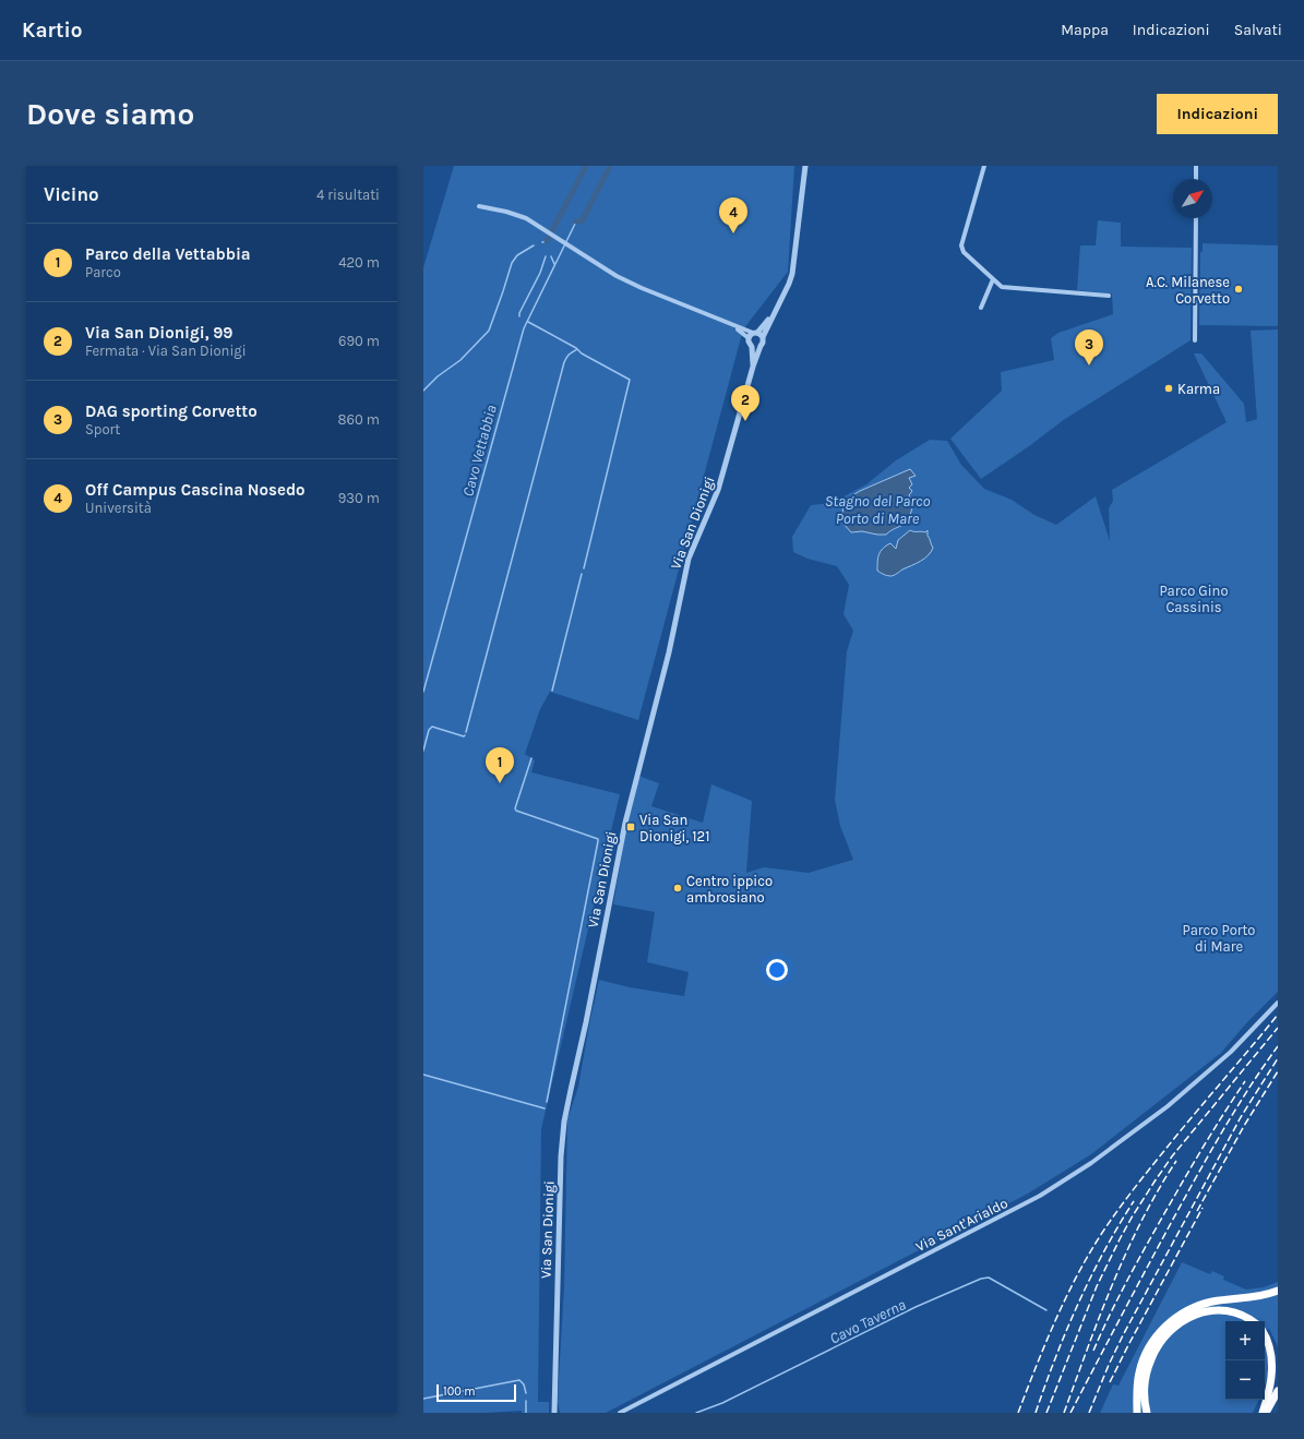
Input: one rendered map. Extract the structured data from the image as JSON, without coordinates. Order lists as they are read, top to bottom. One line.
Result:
{"streets":{"street":["Via San Dionigi","Via Sant'Arialdo"]},"water":["Cavo Vettabbia","Stagno del Parco Porto di Mare","Cavo Taverna"],"parks":["Parco Gino Cassinis","Parco Porto di Mare"],"places":{"other":["A.C. Milanese Corvetto","Karma","Centro ippico ambrosiano"],"transit":["Via San Dionigi, 121"]},"scale_bar":"100 m","north":"top right","page":{"header":"Kartio","nav":["Mappa","Indicazioni","Salvati"],"buttons":"Indicazioni","title":"Dove siamo","heading":["Vicino","4 risultati"],"pins":["4","3","2","1"],"list":[{"mark":"1","name":"Parco della Vettabbia","note":"Parco","value":"420 m"},{"mark":"2","name":"Via San Dionigi, 99","note":"Fermata · Via San Dionigi","value":"690 m"},{"mark":"3","name":"DAG sporting Corvetto","note":"Sport","value":"860 m"},{"mark":"4","name":"Off Campus Cascina Nosedo","note":"Università","value":"930 m"}],"map_buttons":["+","−"],"scale":"100 m"}}
